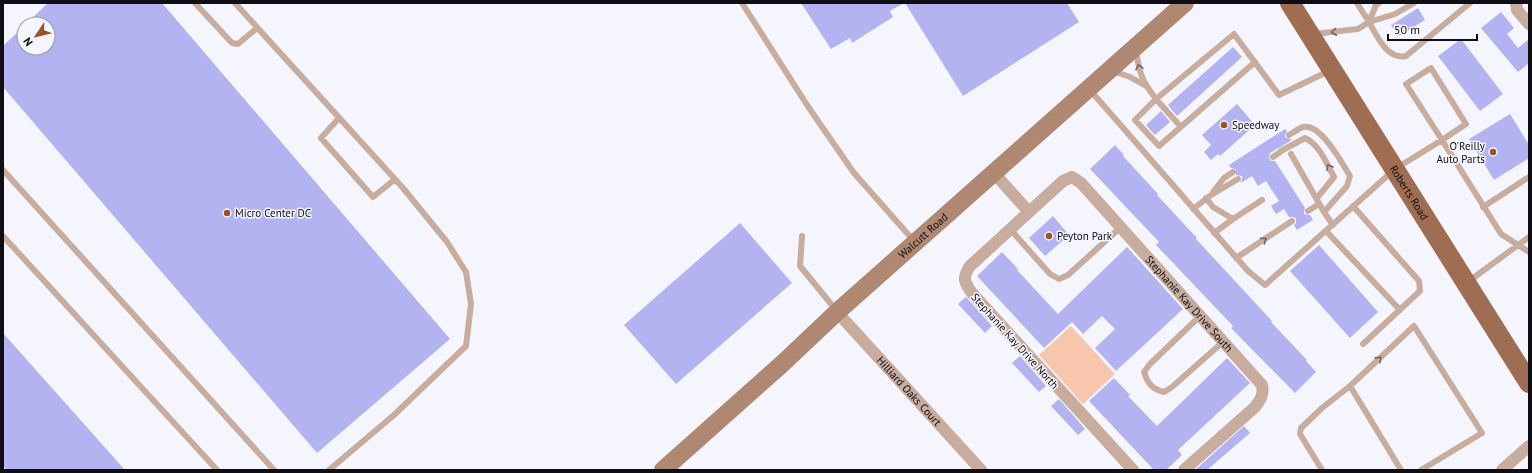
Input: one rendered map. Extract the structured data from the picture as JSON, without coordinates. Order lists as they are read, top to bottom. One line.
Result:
{"streets":{"main road":["Roberts Road"],"street":["Walcutt Road","Stephanie Kay Drive South","Stephanie Kay Drive North","Hilliard Oaks Court"]},"crossings":[["Walcutt Road","Hilliard Oaks Court"],["Stephanie Kay Drive South","Stephanie Kay Drive North"]],"places":["Speedway","O'Reilly Auto Parts","Micro Center DC","Peyton Park"],"scale_bar":"50 m","north":"bottom left"}
